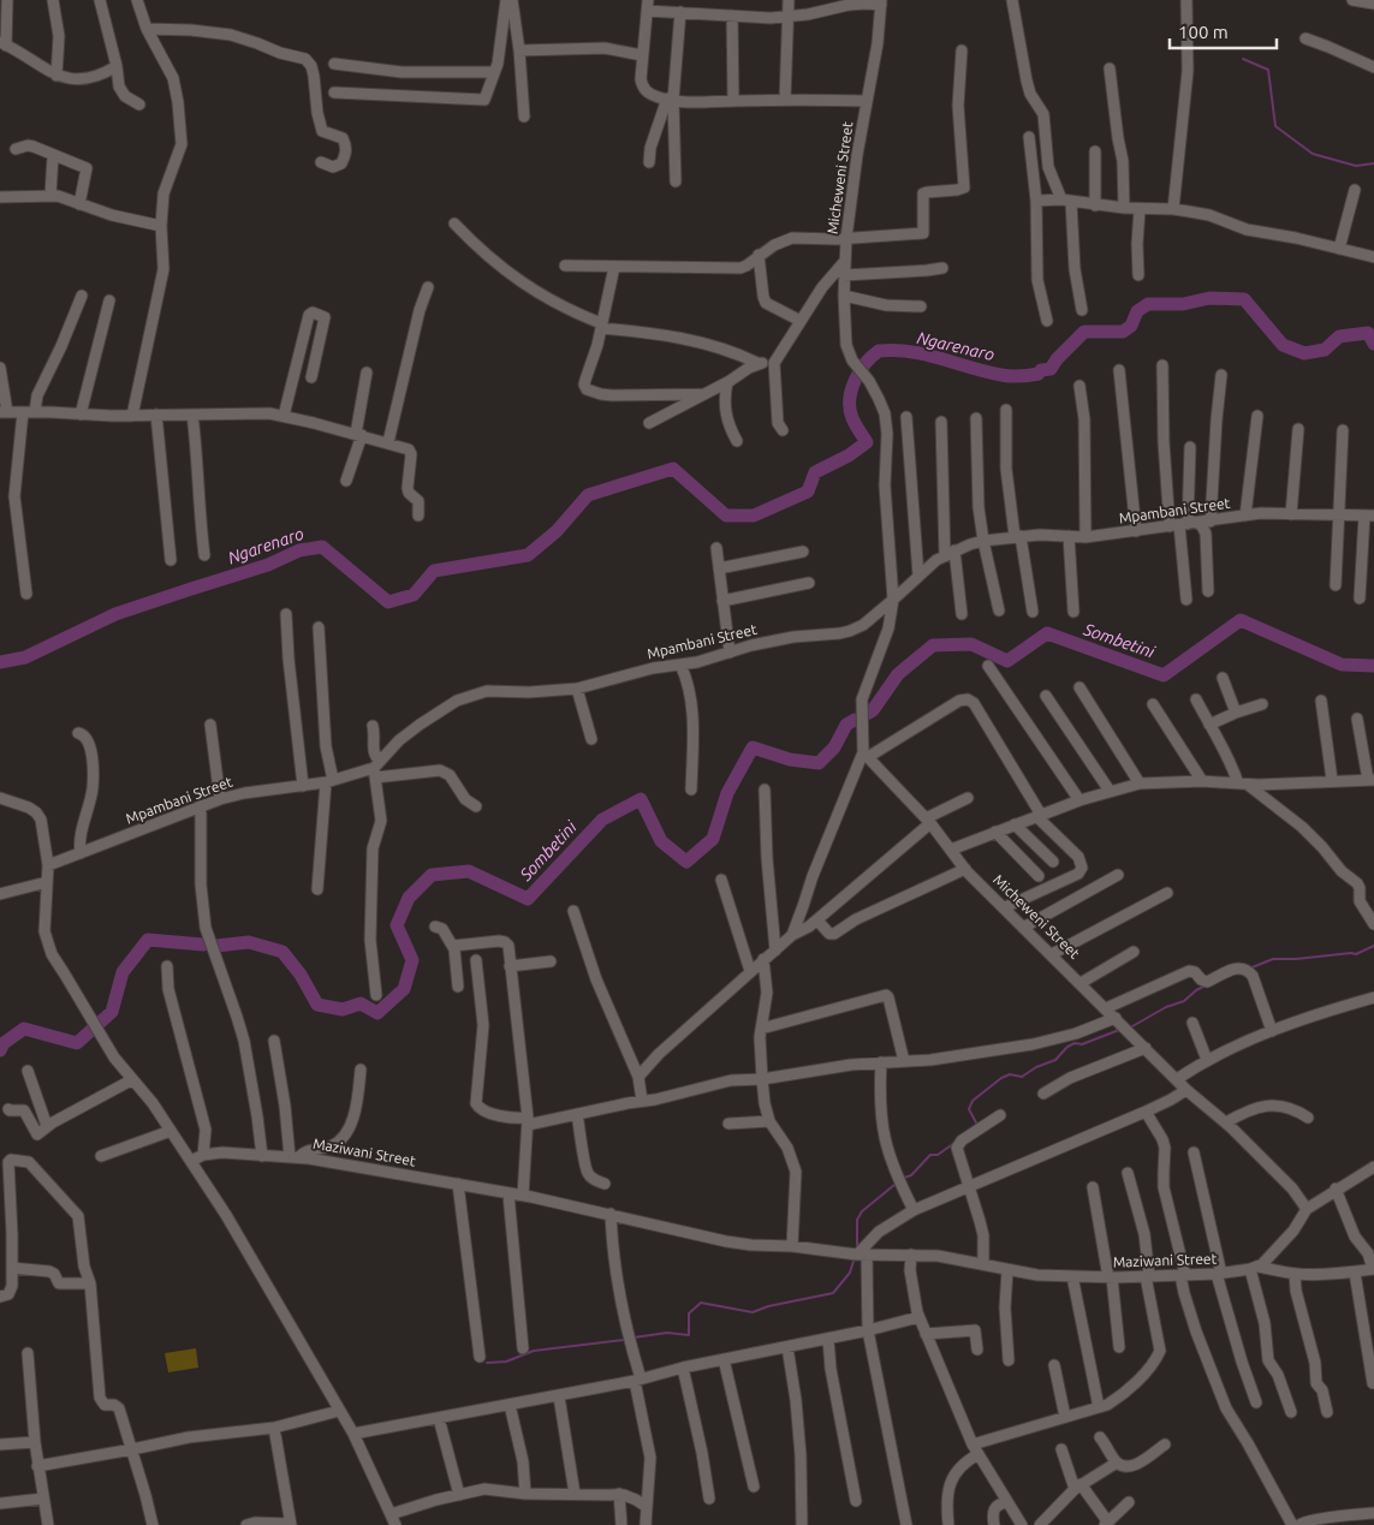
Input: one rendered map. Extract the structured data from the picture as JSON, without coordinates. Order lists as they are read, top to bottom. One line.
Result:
{"streets":{"street":["Micheweni Street","Mpambani Street","Maziwani Street"]},"crossings":[["Micheweni Street","Mpambani Street"]],"water":["Ngarenaro","Sombetini"],"scale_bar":"100 m"}
